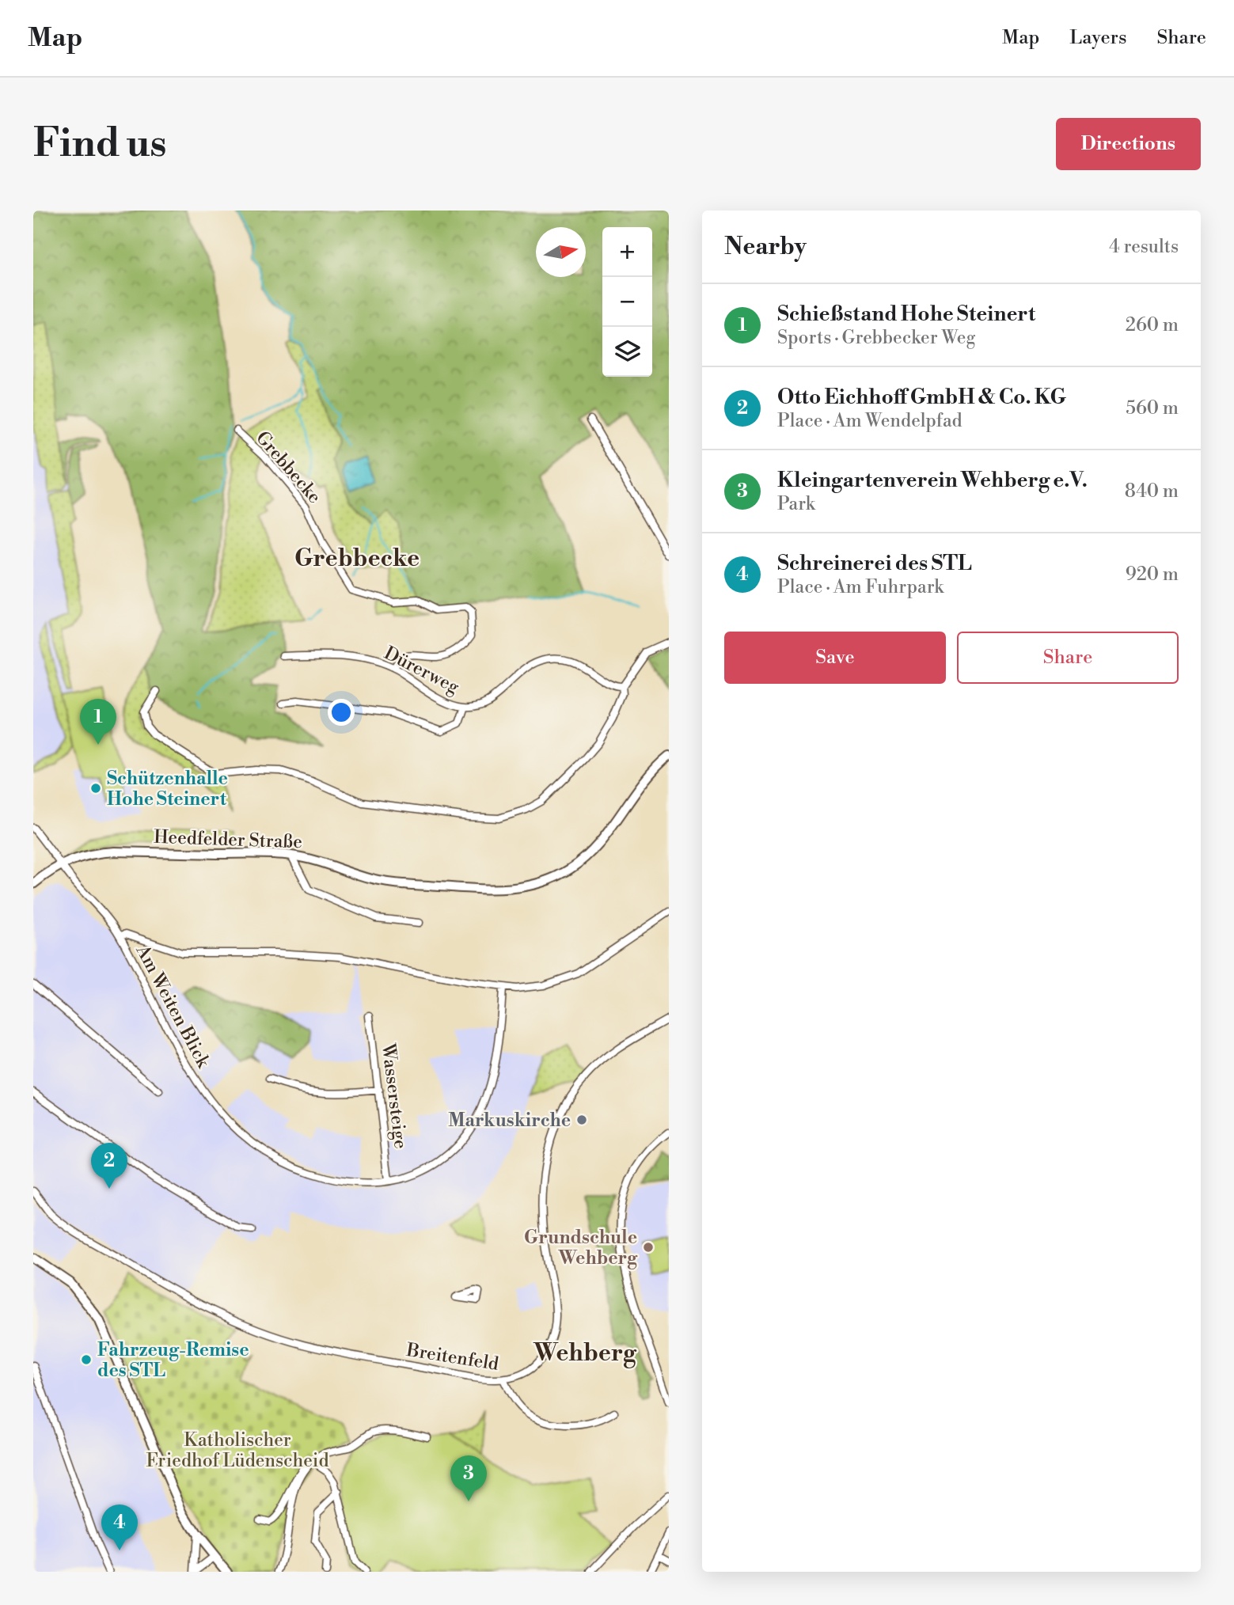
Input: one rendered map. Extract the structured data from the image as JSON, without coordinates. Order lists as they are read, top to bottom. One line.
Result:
{"streets":{"main road":["Heedfelder Straße"],"street":["Grebbecke","Dürerweg","Am Weiten Blick","Wassersteige","Breitenfeld"]},"crossings":[["Grebbecke","Dürerweg"],["Heedfelder Straße","Am Weiten Blick"],["Am Weiten Blick","Wassersteige"]],"districts":["Grebbecke","Wehberg"],"parks":["Katholischer Friedhof Lüdenscheid"],"places":["Schützenhalle Hohe Steinert","Markuskirche","Grundschule Wehberg","Fahrzeug-Remise des STL"],"north":"right","page":{"header":"Map","nav":["Map","Layers","Share"],"buttons":["Directions",["Save","Share"]],"title":"Find us","heading":["Nearby","4 results"],"map_buttons":["+","−"],"list":[{"mark":"1","name":"Schießstand Hohe Steinert","note":"Sports · Grebbecker Weg","value":"260 m"},{"mark":"2","name":"Otto Eichhoff GmbH & Co. KG","note":"Place · Am Wendelpfad","value":"560 m"},{"mark":"3","name":"Kleingartenverein Wehberg e.V.","note":"Park","value":"840 m"},{"mark":"4","name":"Schreinerei des STL","note":"Place · Am Fuhrpark","value":"920 m"}],"pins":["1","2","3","4"]}}
